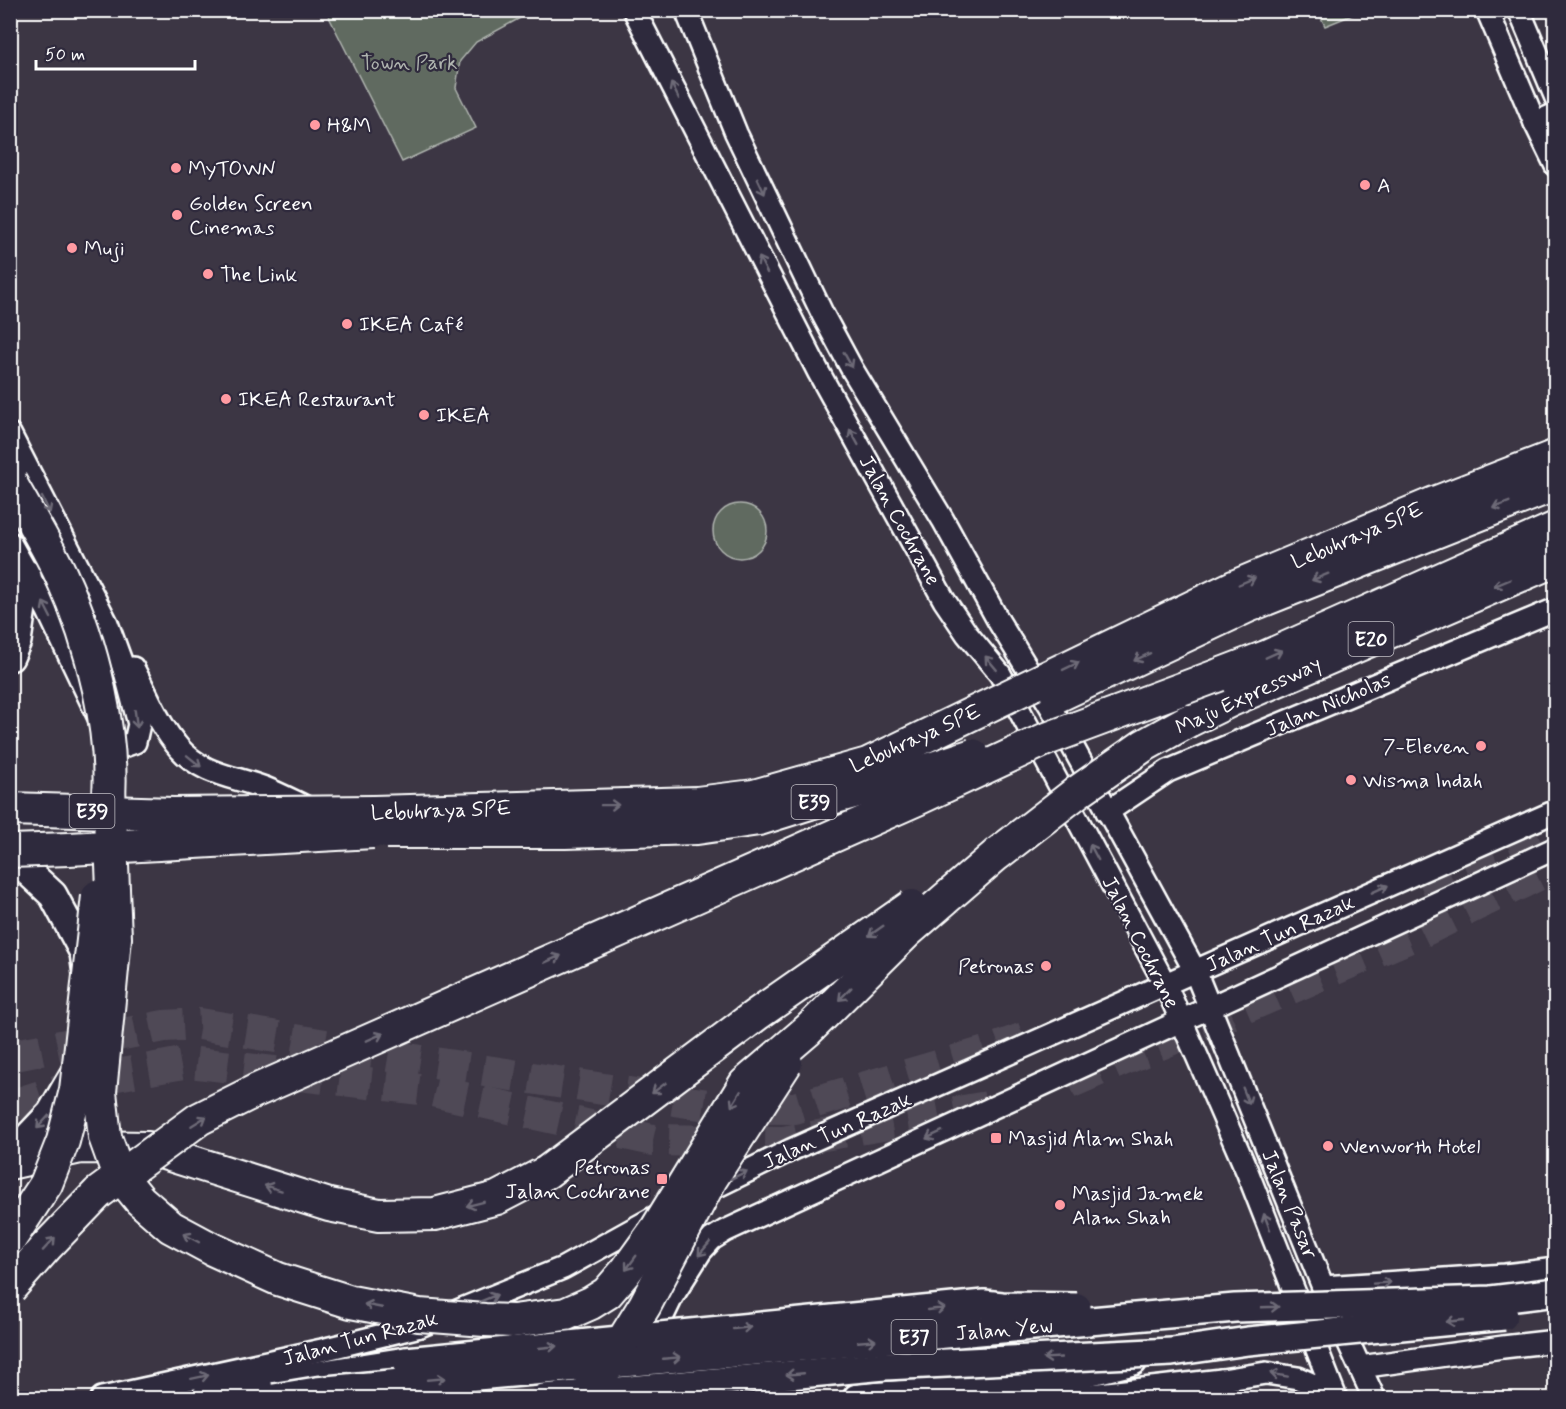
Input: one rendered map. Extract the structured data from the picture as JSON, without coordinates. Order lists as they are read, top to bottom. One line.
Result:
{"streets":{"highway":["Lebuhraya SPE","E20","Maju Expressway","E39"],"main road":["Jalan Yew","E37"],"street":["Jalan Cochrane","Jalan Nicholas","Jalan Tun Razak","Jalan Pasar"]},"crossings":[["Jalan Cochrane","Jalan Nicholas"],["Jalan Cochrane","Jalan Tun Razak"],["Jalan Cochrane","Jalan Pasar"],["Jalan Tun Razak","Jalan Pasar"]],"parks":["Town Park"],"places":{"other":["H&M","MyTOWN","A","Golden Screen Cinemas","Muji","The Link","IKEA Café","IKEA Restaurant","IKEA","7-Eleven","Wisma Indah","Petronas","Wenworth Hotel","Masjid Jamek Alam Shah"],"transit":["Masjid Alam Shah","Petronas Jalan Cochrane"]},"scale_bar":"50 m"}
